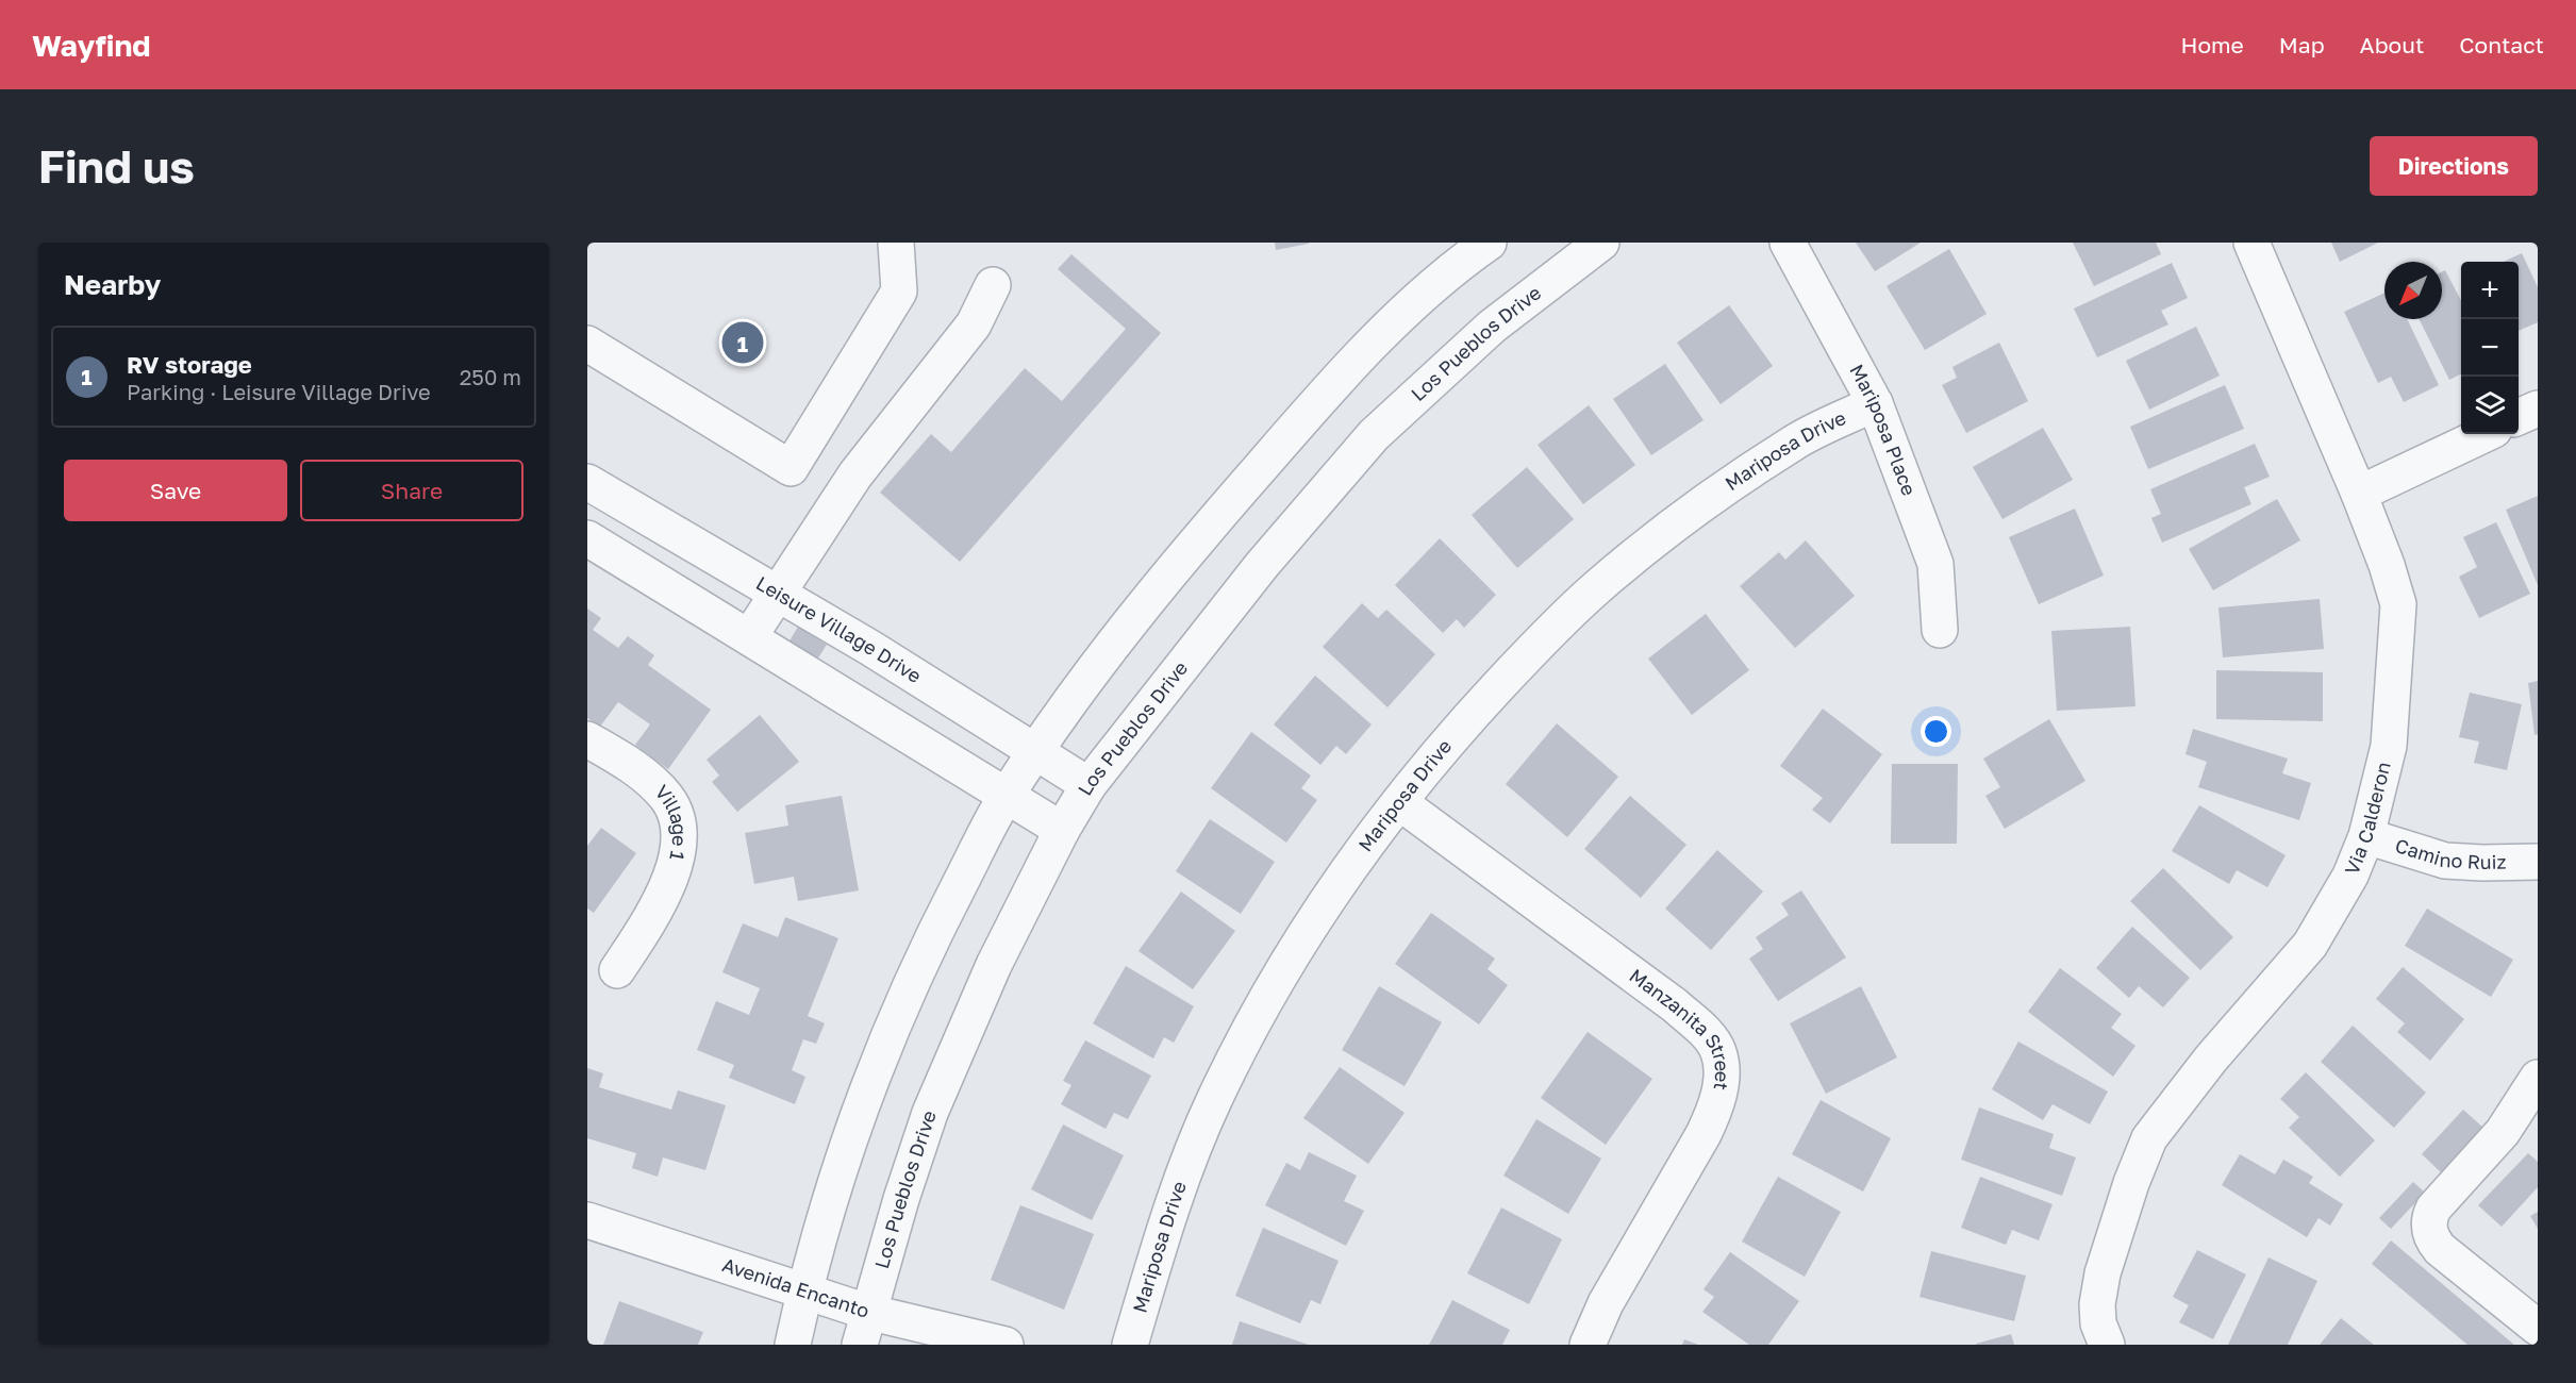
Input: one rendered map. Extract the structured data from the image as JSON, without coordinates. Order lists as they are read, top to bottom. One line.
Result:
{"streets":{"street":["Los Pueblos Drive","Mariposa Place","Mariposa Drive","Leisure Village Drive","Via Calderon","Village 1","Camino Ruiz","Manzanita Street","Avenida Encanto"]},"crossings":[["Los Pueblos Drive","Leisure Village Drive"],["Los Pueblos Drive","Avenida Encanto"],["Mariposa Place","Mariposa Drive"],["Mariposa Drive","Manzanita Street"],["Via Calderon","Camino Ruiz"]],"north":"bottom left","page":{"header":"Wayfind","nav":["Home","Map","About","Contact"],"buttons":["Directions",["Save","Share"]],"title":"Find us","heading":"Nearby","map_buttons":["+","−"],"pins":"1","list":[{"mark":"1","name":"RV storage","note":"Parking · Leisure Village Drive","value":"250 m"}]}}
